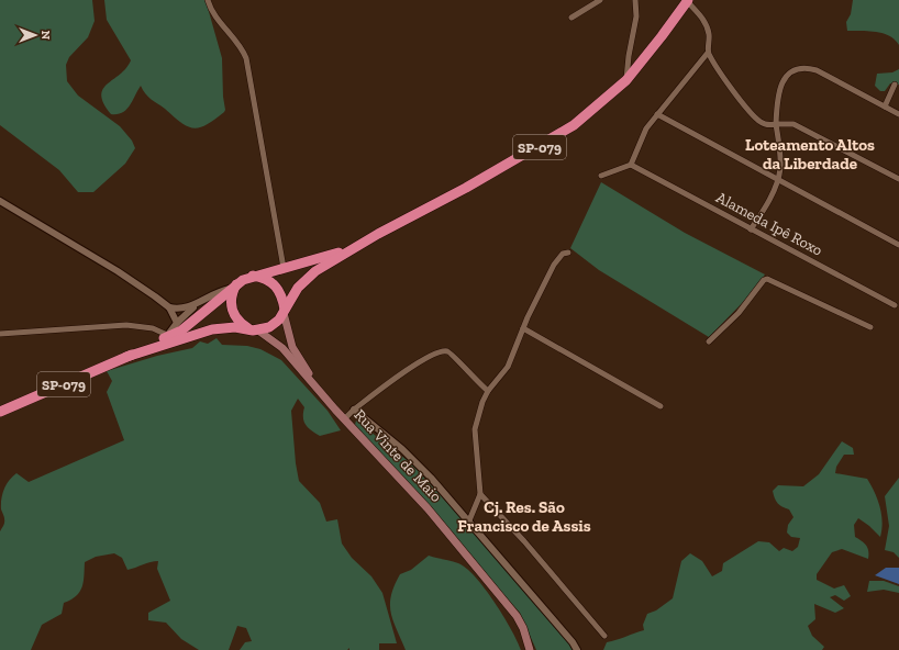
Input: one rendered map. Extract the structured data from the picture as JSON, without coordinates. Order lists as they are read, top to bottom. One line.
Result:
{"streets":{"highway":["SP-079"],"main road":["Rua Vinte de Maio"],"street":["Alameda Ipê Roxo"]},"crossings":[["SP-079","Rua Vinte de Maio"]],"districts":["Loteamento Altos da Liberdade","Cj. Res. São Francisco de Assis"],"north":"right"}
